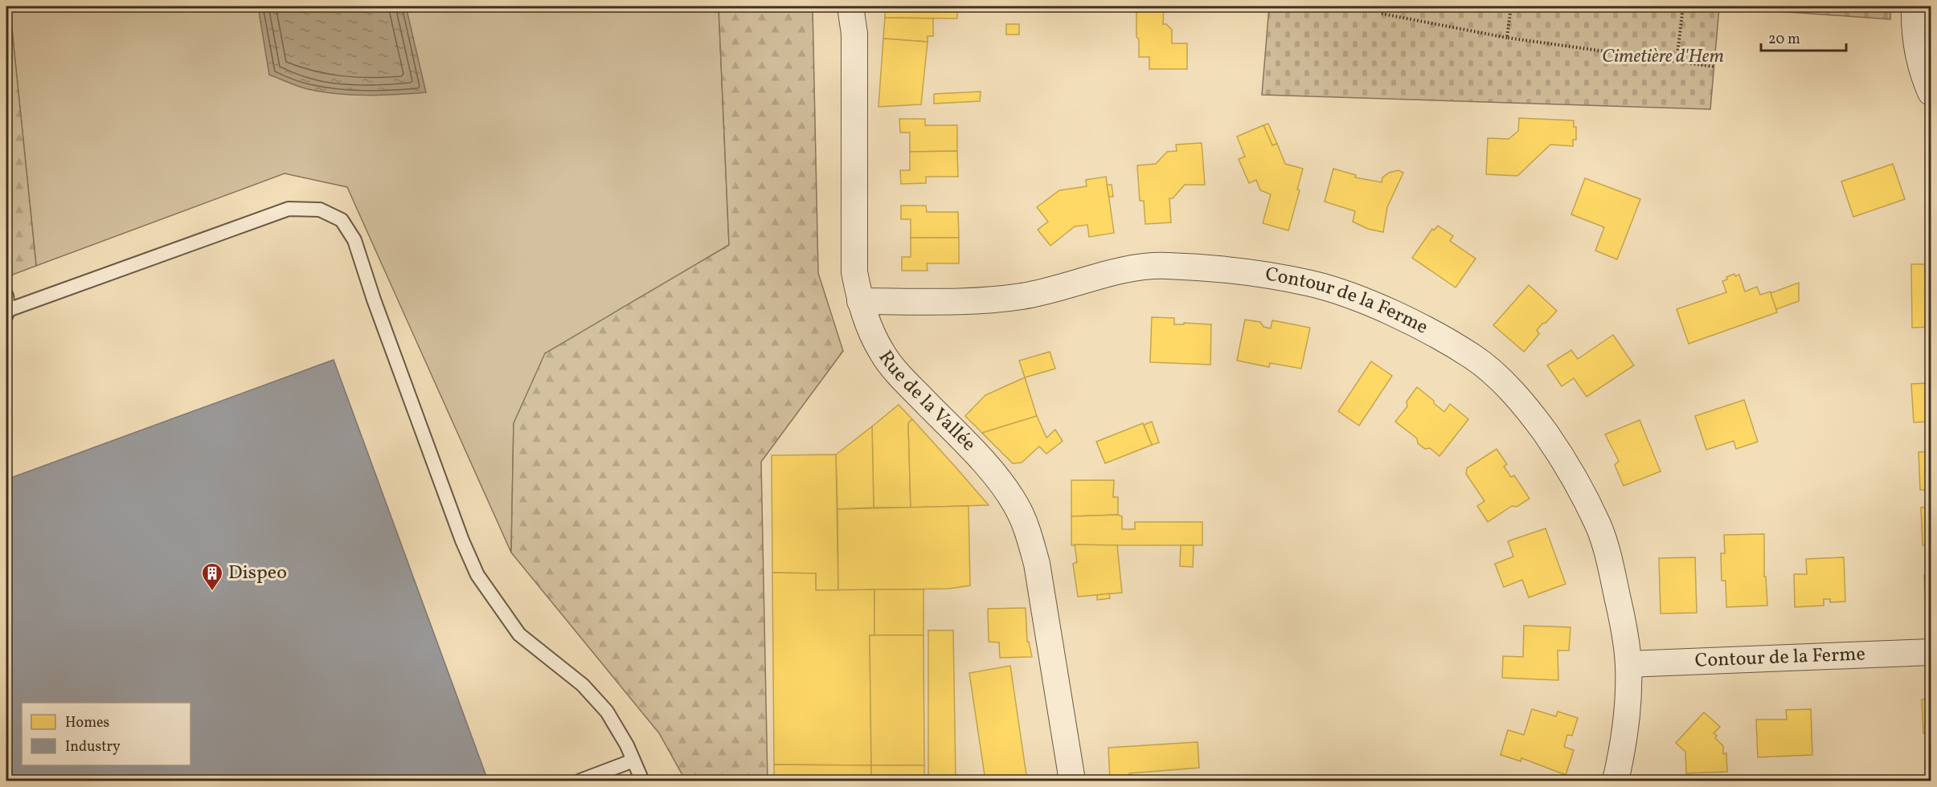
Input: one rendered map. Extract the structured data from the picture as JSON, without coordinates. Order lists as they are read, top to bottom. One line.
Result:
{"streets":{"street":["Contour de la Ferme","Rue de la Vallée"]},"crossings":[["Contour de la Ferme","Rue de la Vallée"]],"parks":["Cimetière d'Hem"],"places":{"building":["Dispeo"]},"legend":["Homes","Industry"],"scale_bar":"20 m"}
